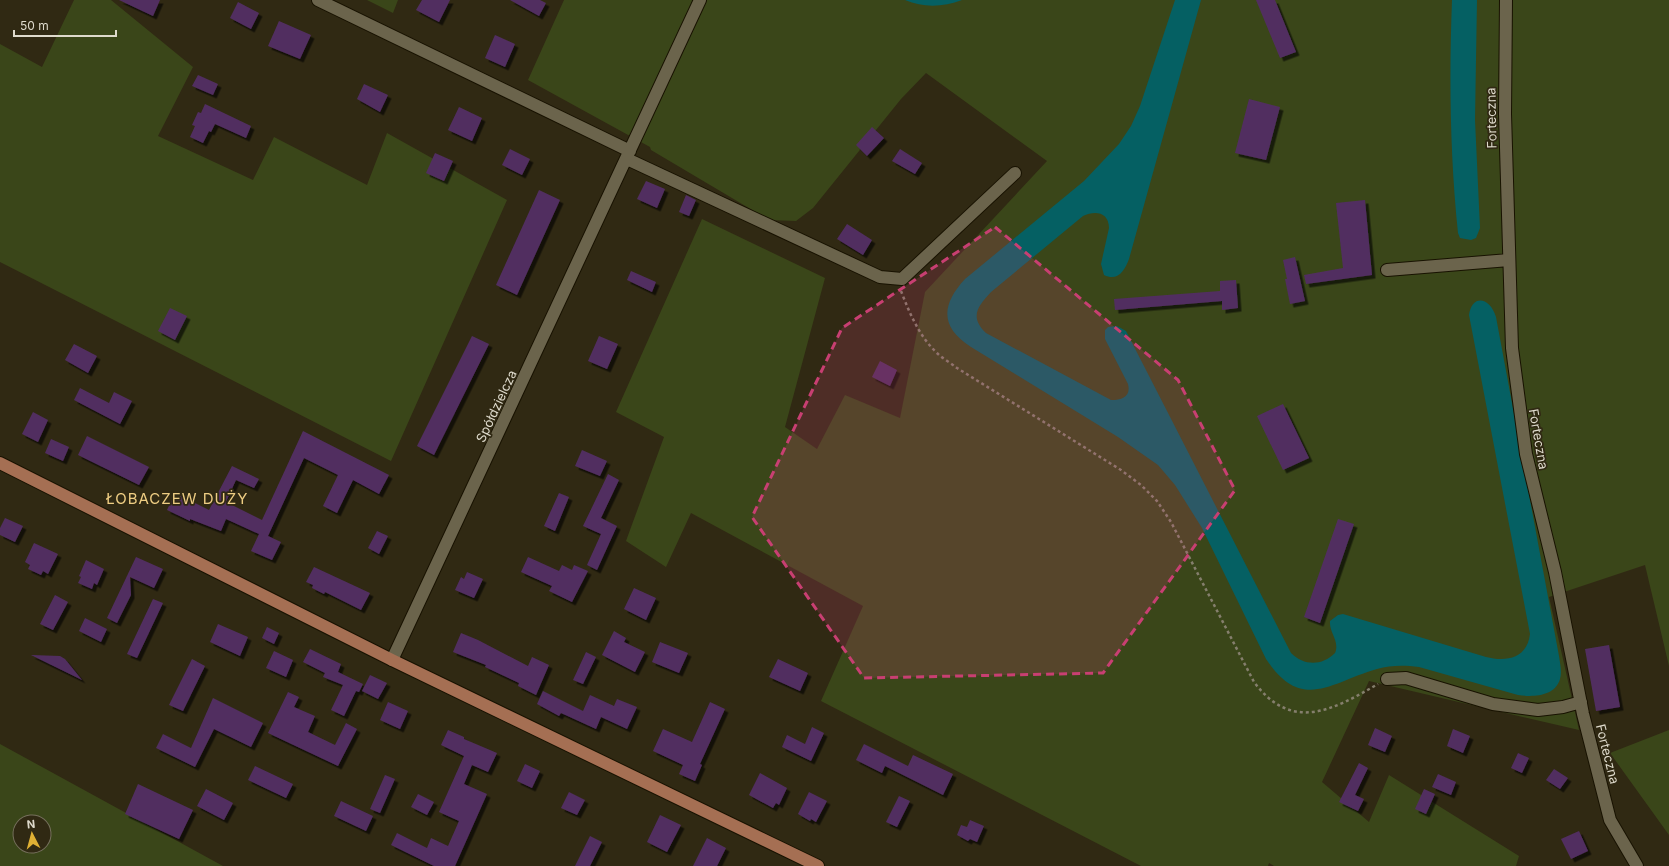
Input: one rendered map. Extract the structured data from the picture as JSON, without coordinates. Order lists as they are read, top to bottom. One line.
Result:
{"streets":{"street":["Forteczna","Spółdzielcza"]},"districts":["ŁOBACZEW DUŻY"],"scale_bar":"50 m","north":"top"}
